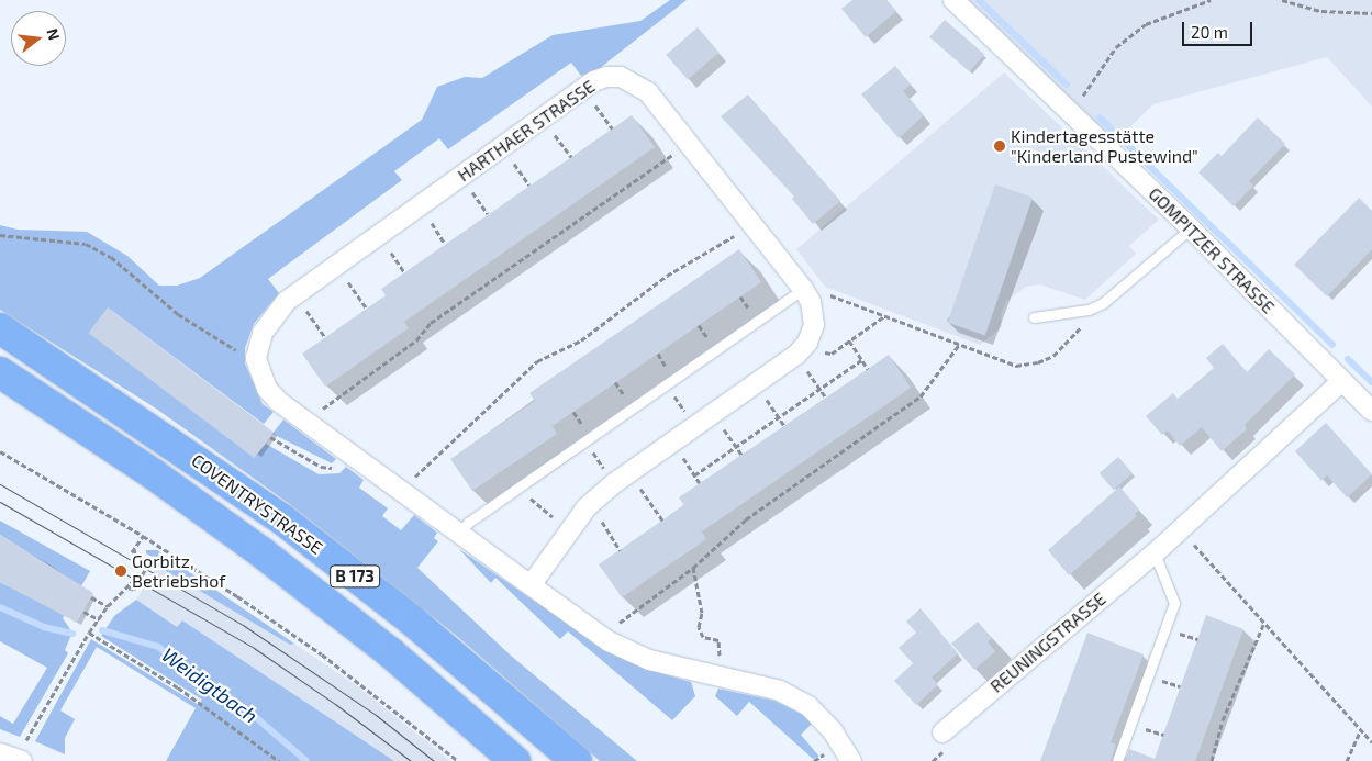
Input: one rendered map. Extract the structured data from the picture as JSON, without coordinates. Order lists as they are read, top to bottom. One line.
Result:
{"streets":{"highway":["COVENTRYSTRASSE","B 173"],"street":["HARTHAER STRASSE","GOMPITZER STRASSE","REUNINGSTRASSE"]},"crossings":[["GOMPITZER STRASSE","REUNINGSTRASSE"]],"water":["Weidigtbach"],"places":["Kindertagesstätte \"Kinderland Pustewind\"","Gorbitz, Betriebshof"],"scale_bar":"20 m","north":"right"}
